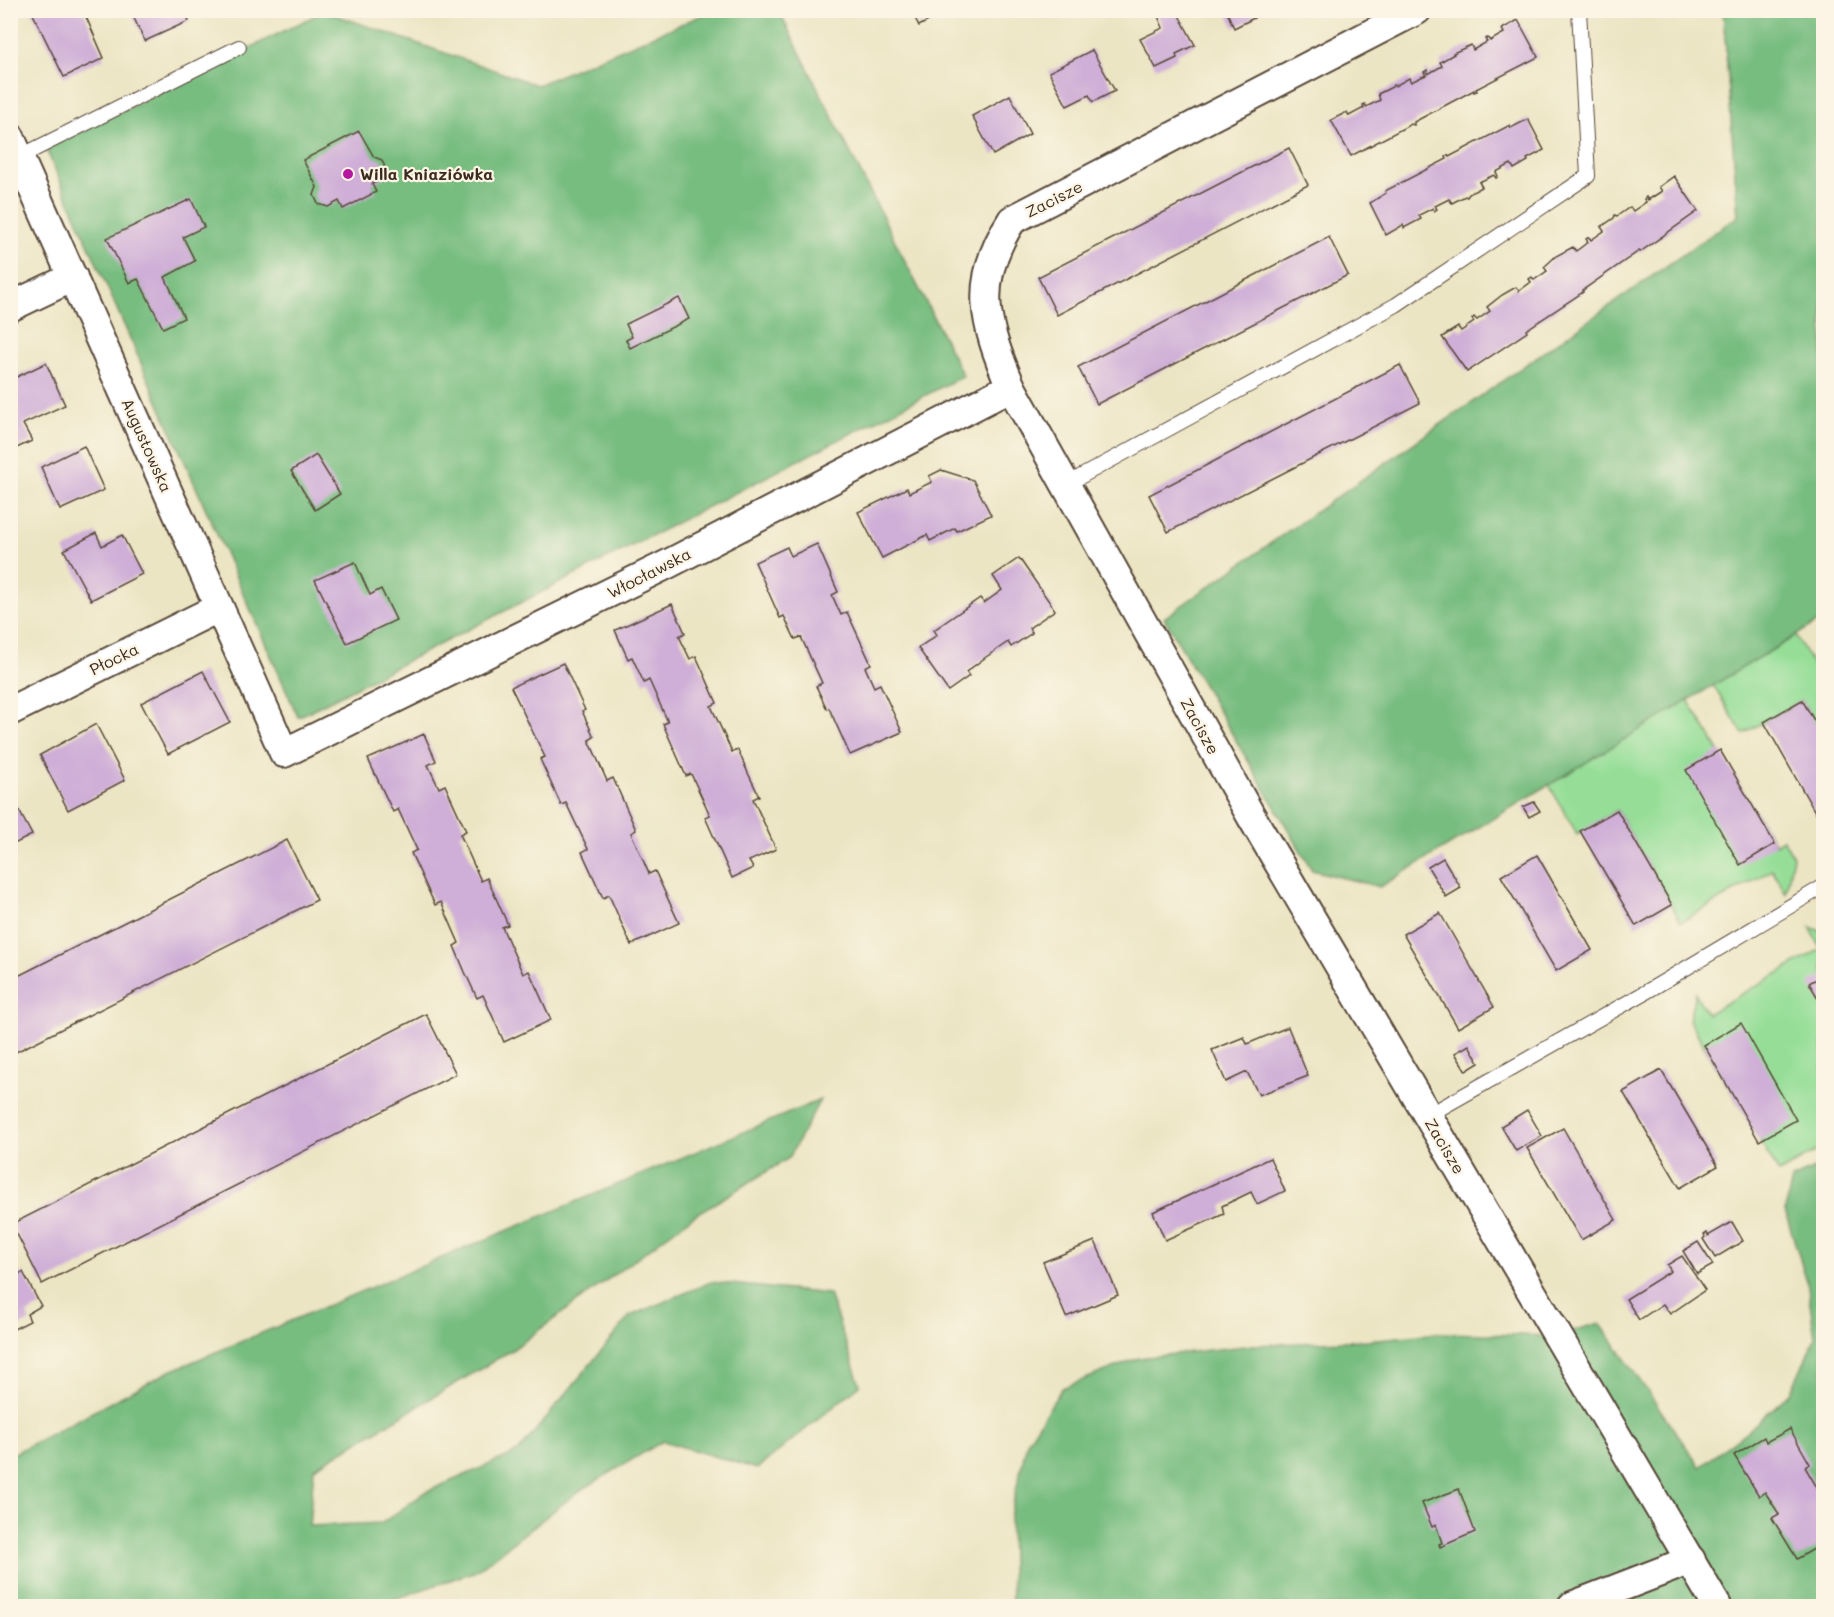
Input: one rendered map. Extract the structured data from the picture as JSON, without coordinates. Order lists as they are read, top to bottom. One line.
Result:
{"streets":{"street":["Zacisze","Augustowska","Włocławska","Płocka"]},"crossings":[["Zacisze","Włocławska"],["Augustowska","Włocławska"],["Augustowska","Płocka"]],"places":["Willa Kniaziówka"]}
